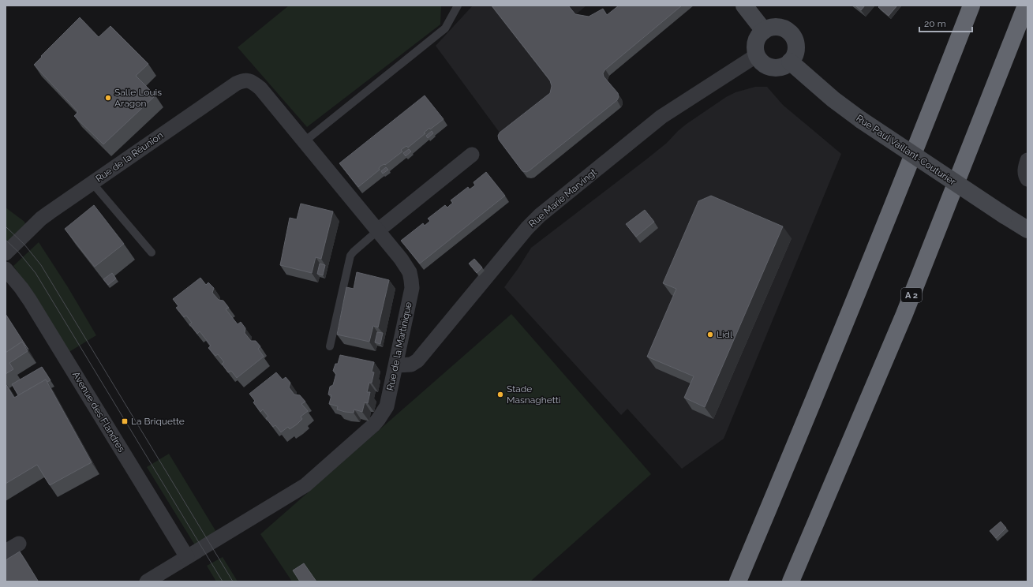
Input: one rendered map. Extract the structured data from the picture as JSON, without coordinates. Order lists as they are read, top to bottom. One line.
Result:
{"streets":{"highway":["A 2"],"street":["Rue Paul Vaillant-Couturier","Rue de la Réunion","Rue Marie Marvingt","Rue de la Martinique","Avenue des Flandres"]},"crossings":[["Rue Paul Vaillant-Couturier","Rue Marie Marvingt"],["Rue de la Réunion","Rue de la Martinique"],["Rue Marie Marvingt","Rue de la Martinique"],["Rue de la Martinique","Avenue des Flandres"]],"places":{"other":["Salle Louis Aragon","Lidl","Stade Masnaghetti"],"transit":["La Briquette"]},"scale_bar":"20 m"}
